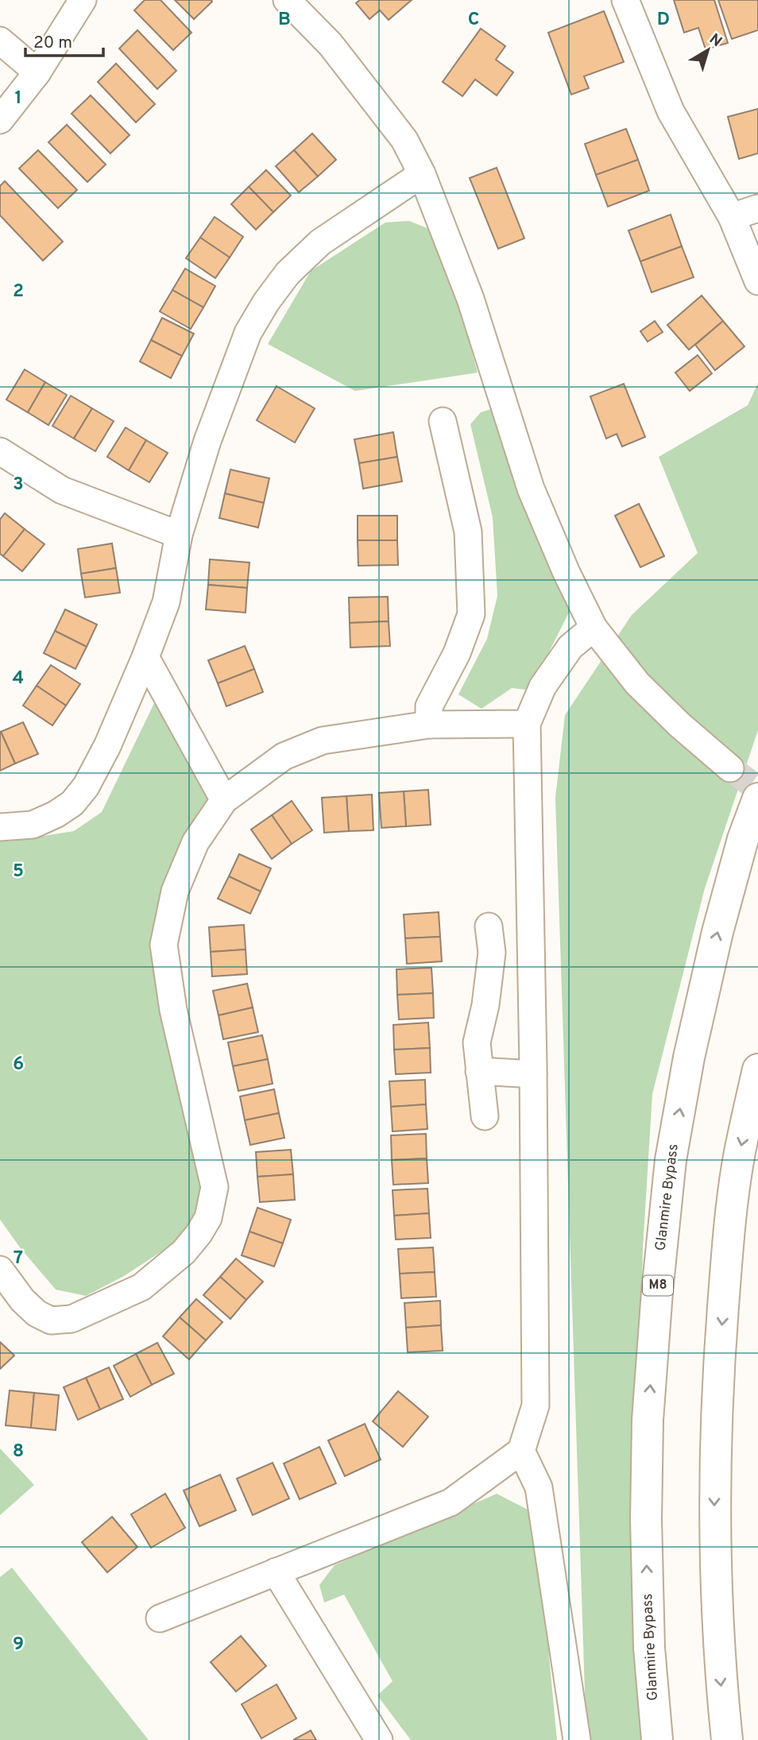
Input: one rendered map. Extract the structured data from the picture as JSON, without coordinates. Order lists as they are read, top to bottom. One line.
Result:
{"streets":{"highway":["Glanmire Bypass","M8"]},"scale_bar":"20 m","north":"top right","grid":{"columns":["B","C","D"],"rows":["1","2","3","4","5","6","7","8","9"]}}
